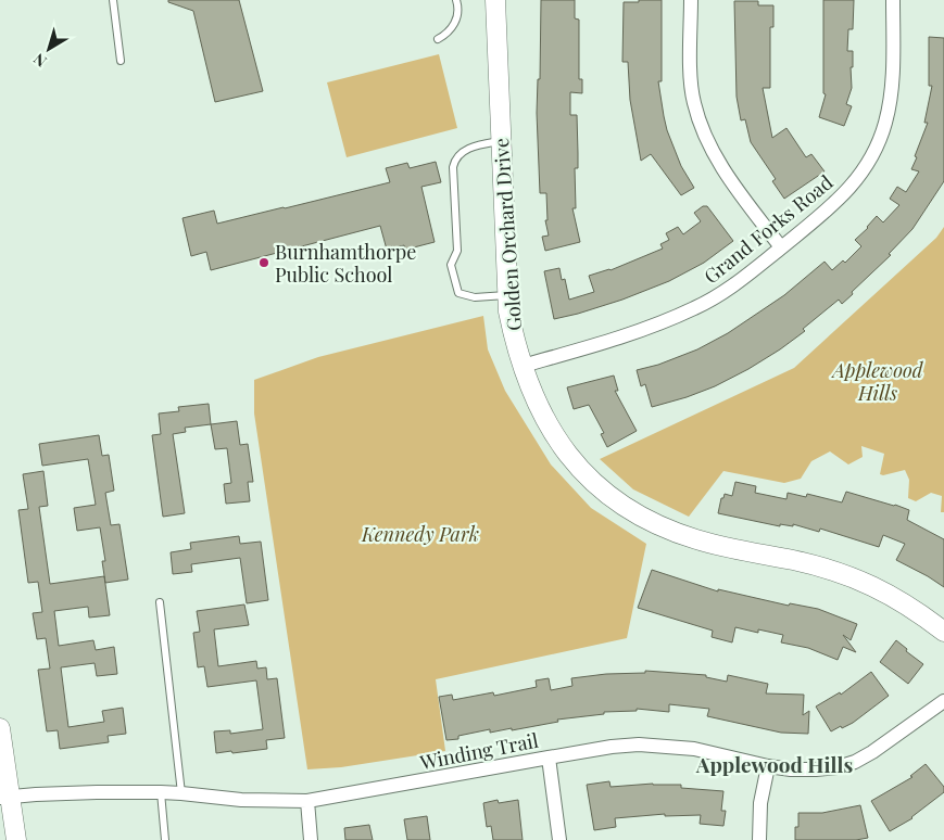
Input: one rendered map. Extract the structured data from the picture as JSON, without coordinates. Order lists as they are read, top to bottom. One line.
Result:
{"streets":{"street":["Grand Forks Road","Golden Orchard Drive","Winding Trail"]},"crossings":[["Grand Forks Road","Golden Orchard Drive"]],"districts":["Applewood Hills"],"parks":["Applewood Hills","Kennedy Park"],"places":["Burnhamthorpe Public School"],"north":"bottom left"}
